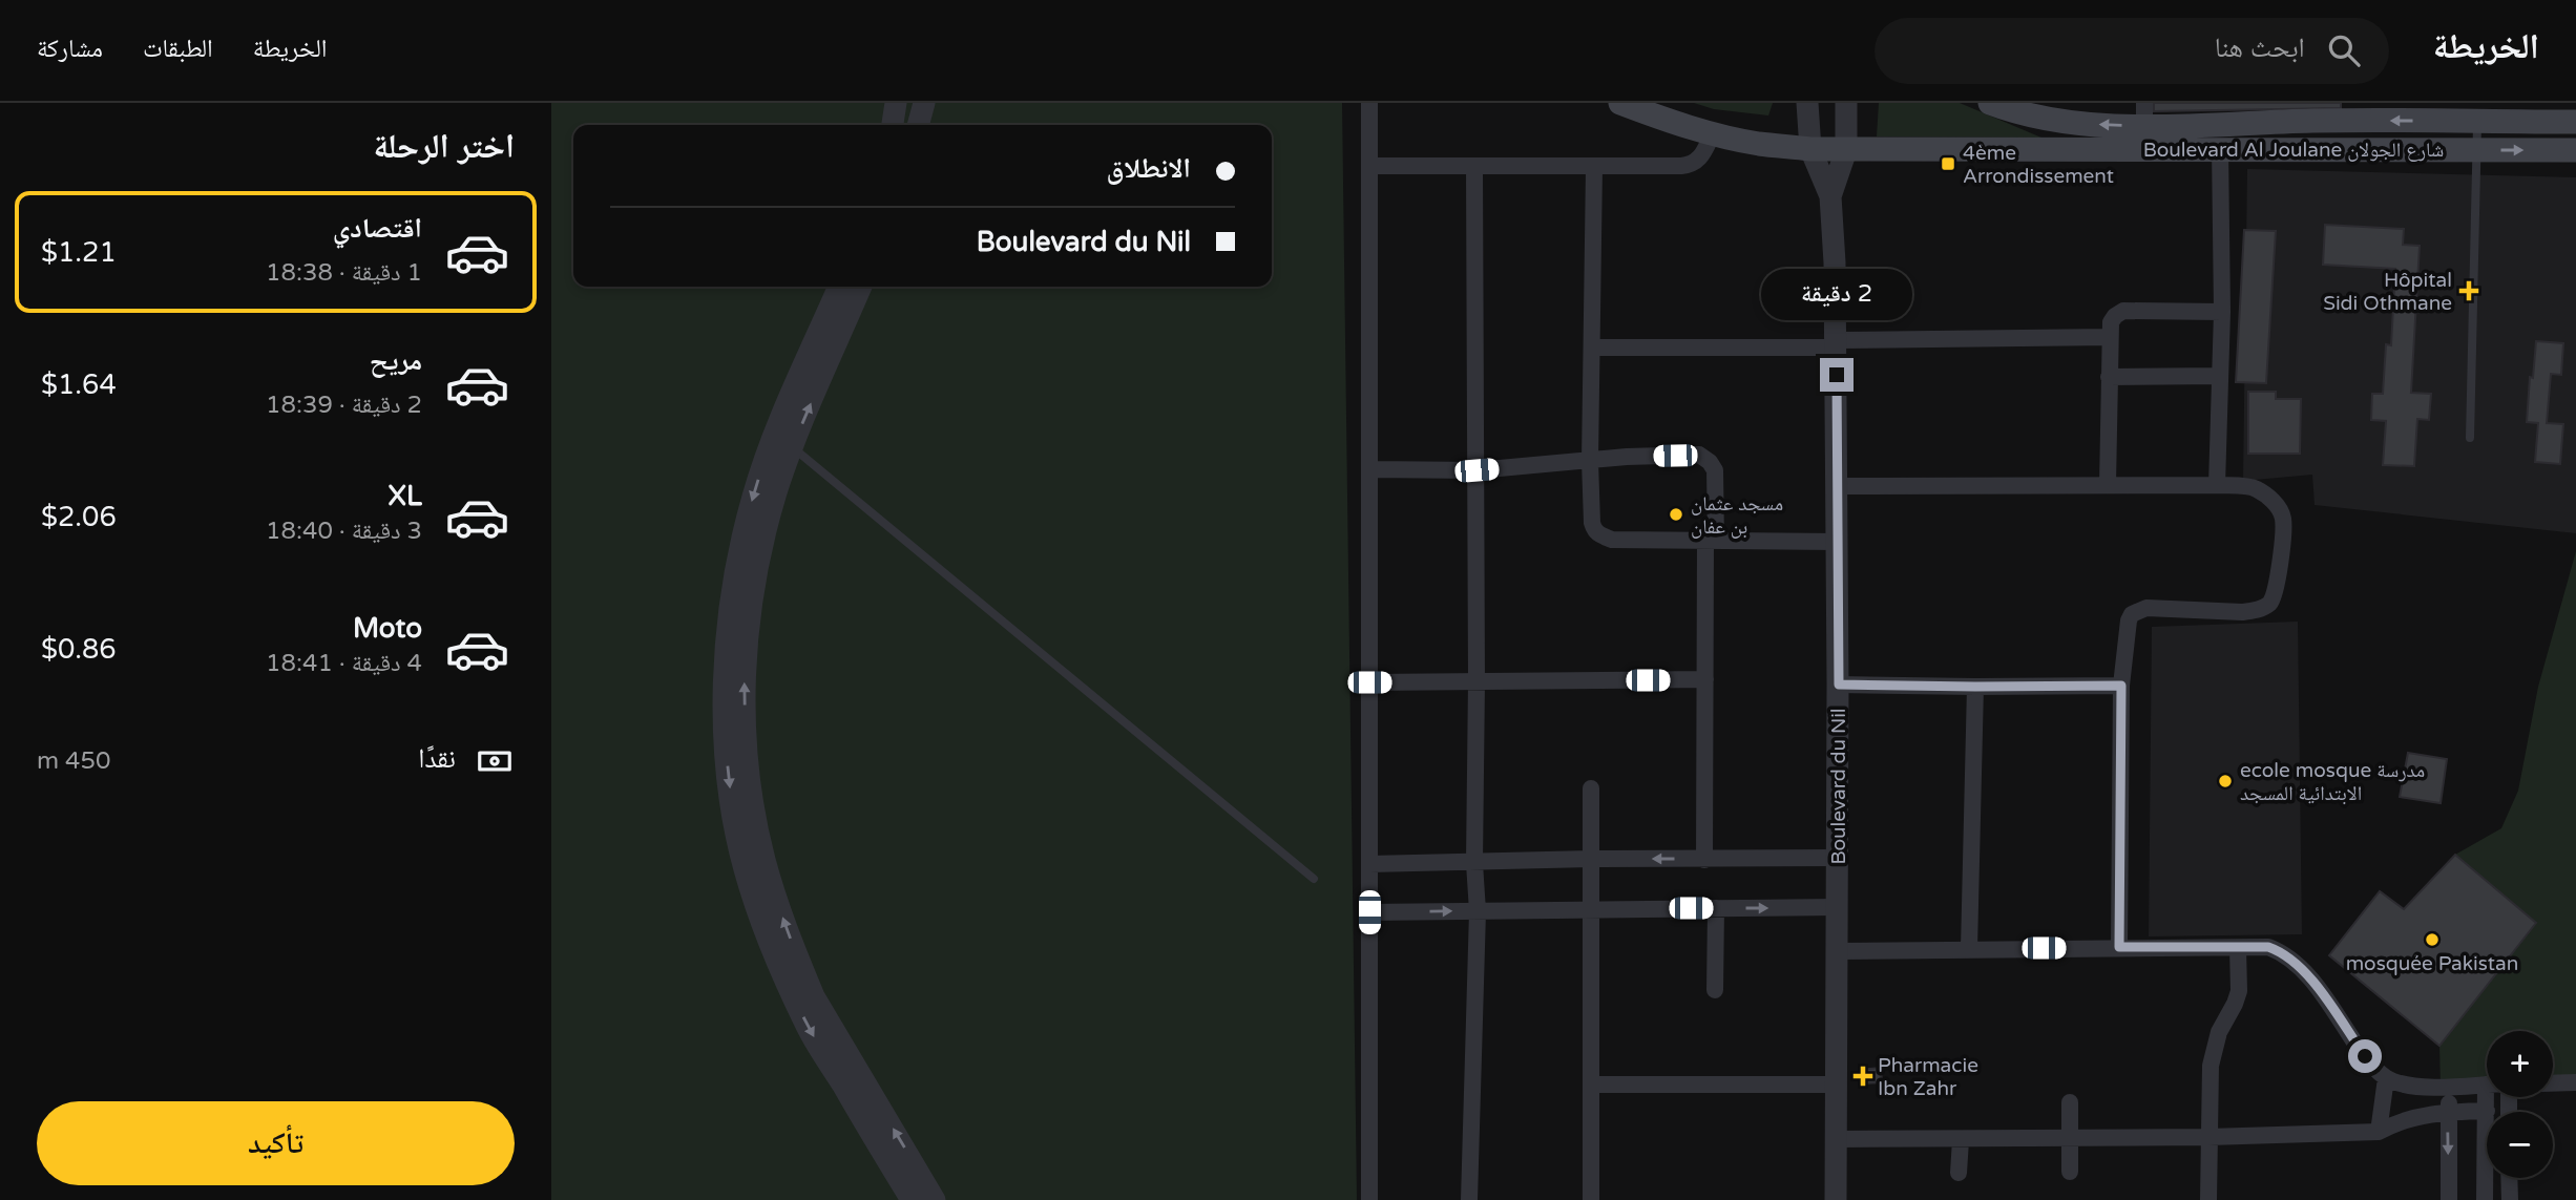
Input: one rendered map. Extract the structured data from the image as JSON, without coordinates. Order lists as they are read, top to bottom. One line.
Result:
{"streets":{"main road":["Boulevard Al Joulane شارع الجولان"],"street":["Boulevard du Nil"]},"crossings":[["Boulevard Al Joulane شارع الجولان","Boulevard du Nil"]],"places":{"transit":["4ème Arrondissement"],"health":["Hôpital Sidi Othmane","Pharmacie Ibn Zahr"],"other":["مسجد عثمان بن عفان","ecole mosque مدرسة الابتدائية المسجد","mosquée Pakistan"]},"page":{"header":"الخريطة","search":"ابحث هنا","nav":["الخريطة","الطبقات","مشاركة"],"heading":"اختر الرحلة","banner":["الانطلاق","Boulevard du Nil"],"list":[{"name":"اقتصادي","note":"1 دقيقة · 18:38","value":"$1.21"},{"name":"مريح","note":"2 دقيقة · 18:39","value":"$1.64"},{"name":"XL","note":"3 دقيقة · 18:40","value":"$2.06"},{"name":"Moto","note":"4 دقيقة · 18:41","value":"$0.86"}],"bubble":"2 دقيقة","pay":["نقدًا","450 m"],"map_buttons":["+","−"],"buttons":"تأكيد"}}
